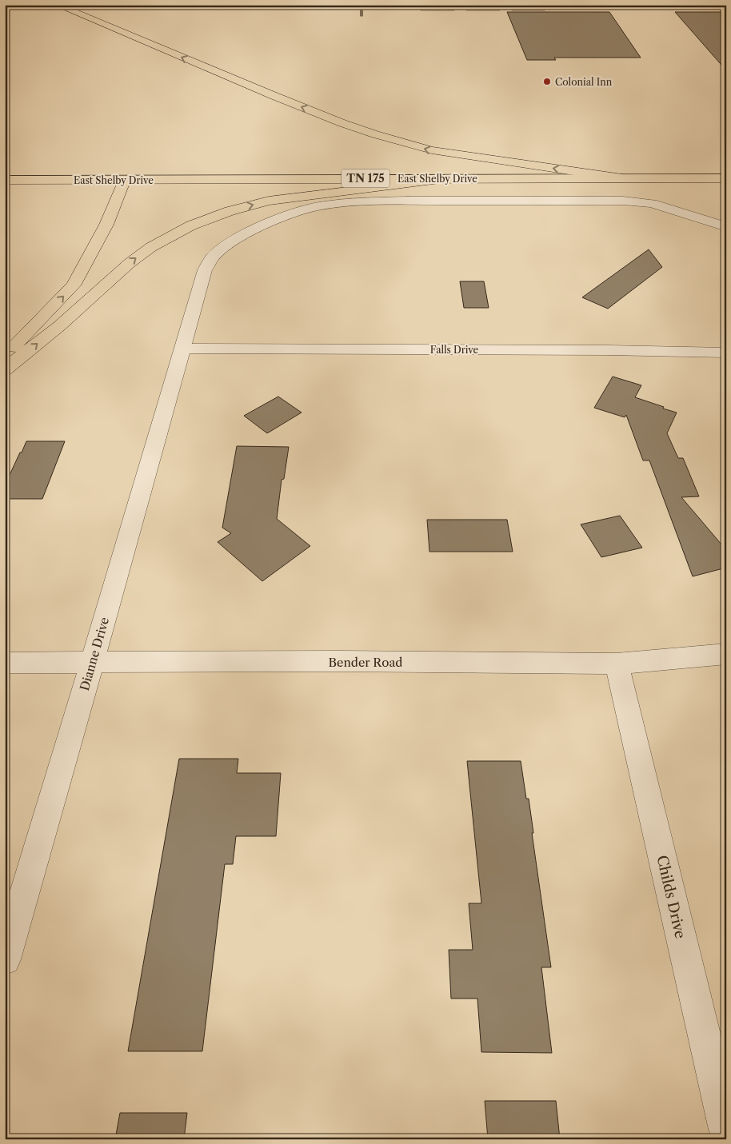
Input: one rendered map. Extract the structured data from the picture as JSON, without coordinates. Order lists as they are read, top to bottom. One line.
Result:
{"streets":{"main road":["TN 175","East Shelby Drive"],"street":["Falls Drive","Dianne Drive","Bender Road","Childs Drive"]},"crossings":[["Falls Drive","Dianne Drive"],["Dianne Drive","Bender Road"],["Bender Road","Childs Drive"]],"places":["Colonial Inn"]}
